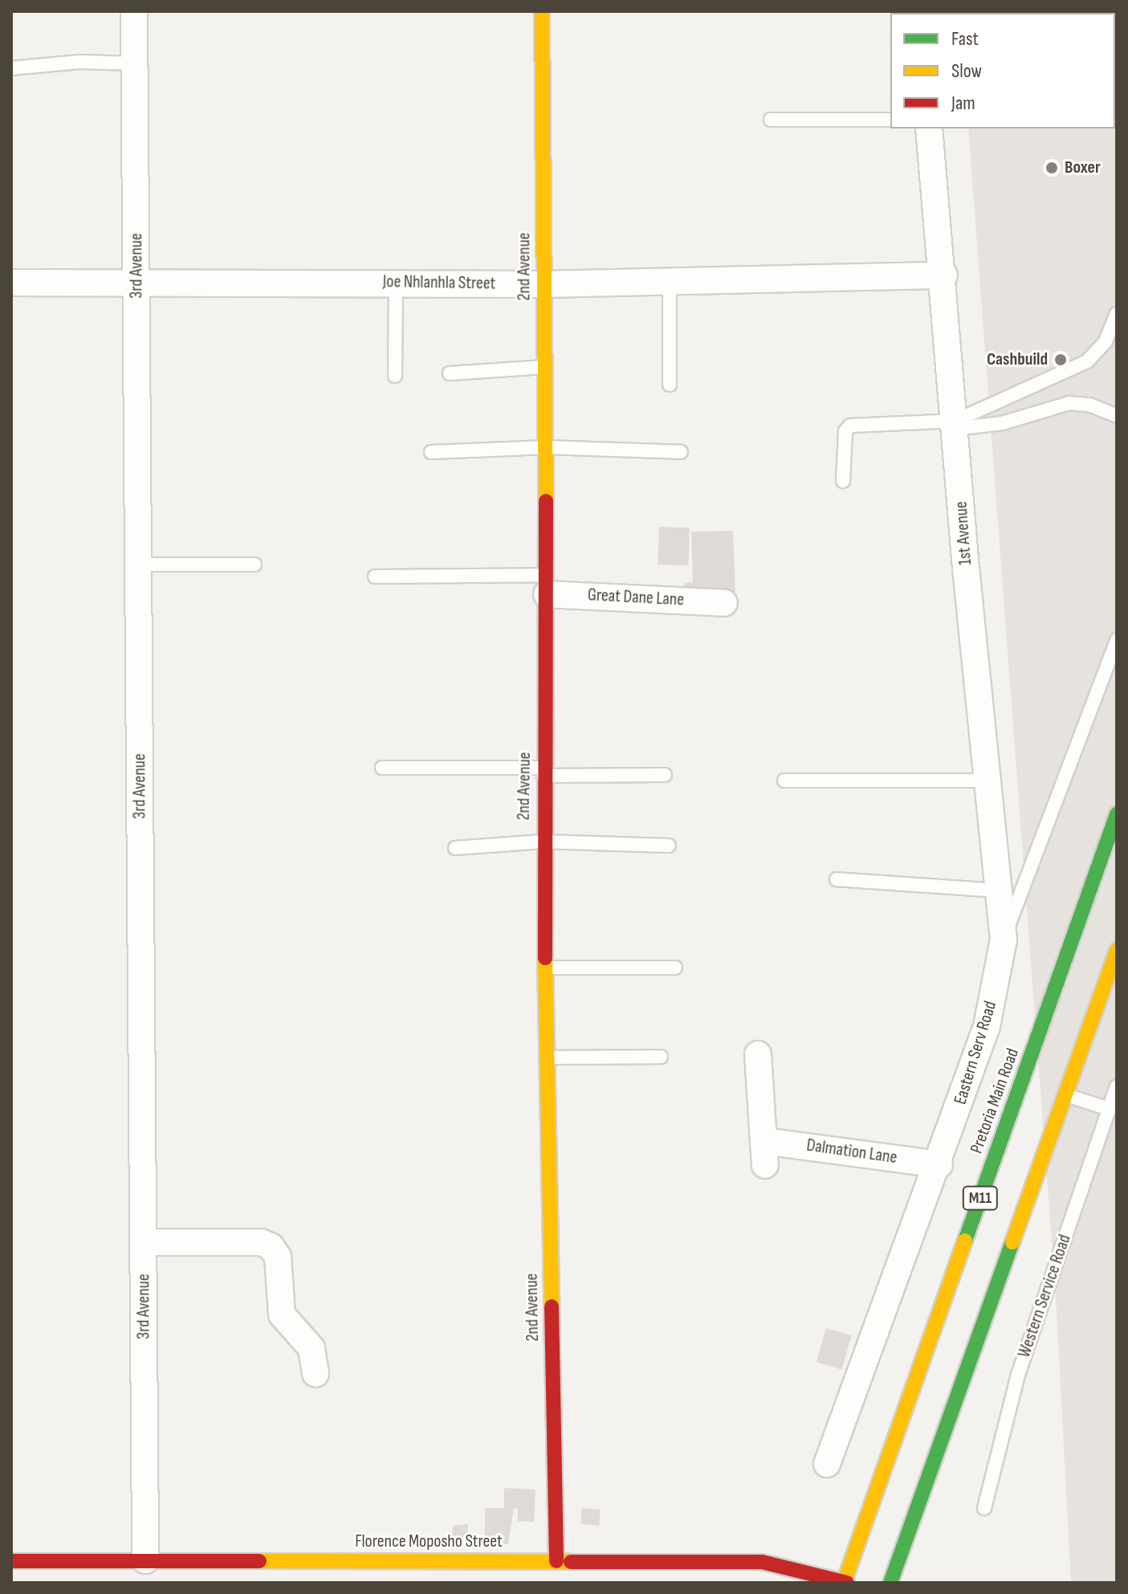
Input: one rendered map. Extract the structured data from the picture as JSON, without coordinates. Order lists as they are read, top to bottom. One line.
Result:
{"streets":{"street":["3rd Avenue","2nd Avenue","Joe Nhlanhla Street","1st Avenue","Great Dane Lane","Eastern Serv Road","Pretoria Main Road","Dalmation Lane","M11","Florence Moposho Street"],"lane":["Western Service Road"]},"crossings":[["3rd Avenue","Joe Nhlanhla Street"],["3rd Avenue","Florence Moposho Street"],["2nd Avenue","Joe Nhlanhla Street"],["2nd Avenue","Great Dane Lane"],["2nd Avenue","Florence Moposho Street"],["Joe Nhlanhla Street","1st Avenue"],["1st Avenue","Eastern Serv Road"],["Eastern Serv Road","Dalmation Lane"],["Pretoria Main Road","Florence Moposho Street"]],"places":["Boxer","Cashbuild"],"legend":["Fast","Slow","Jam"]}
